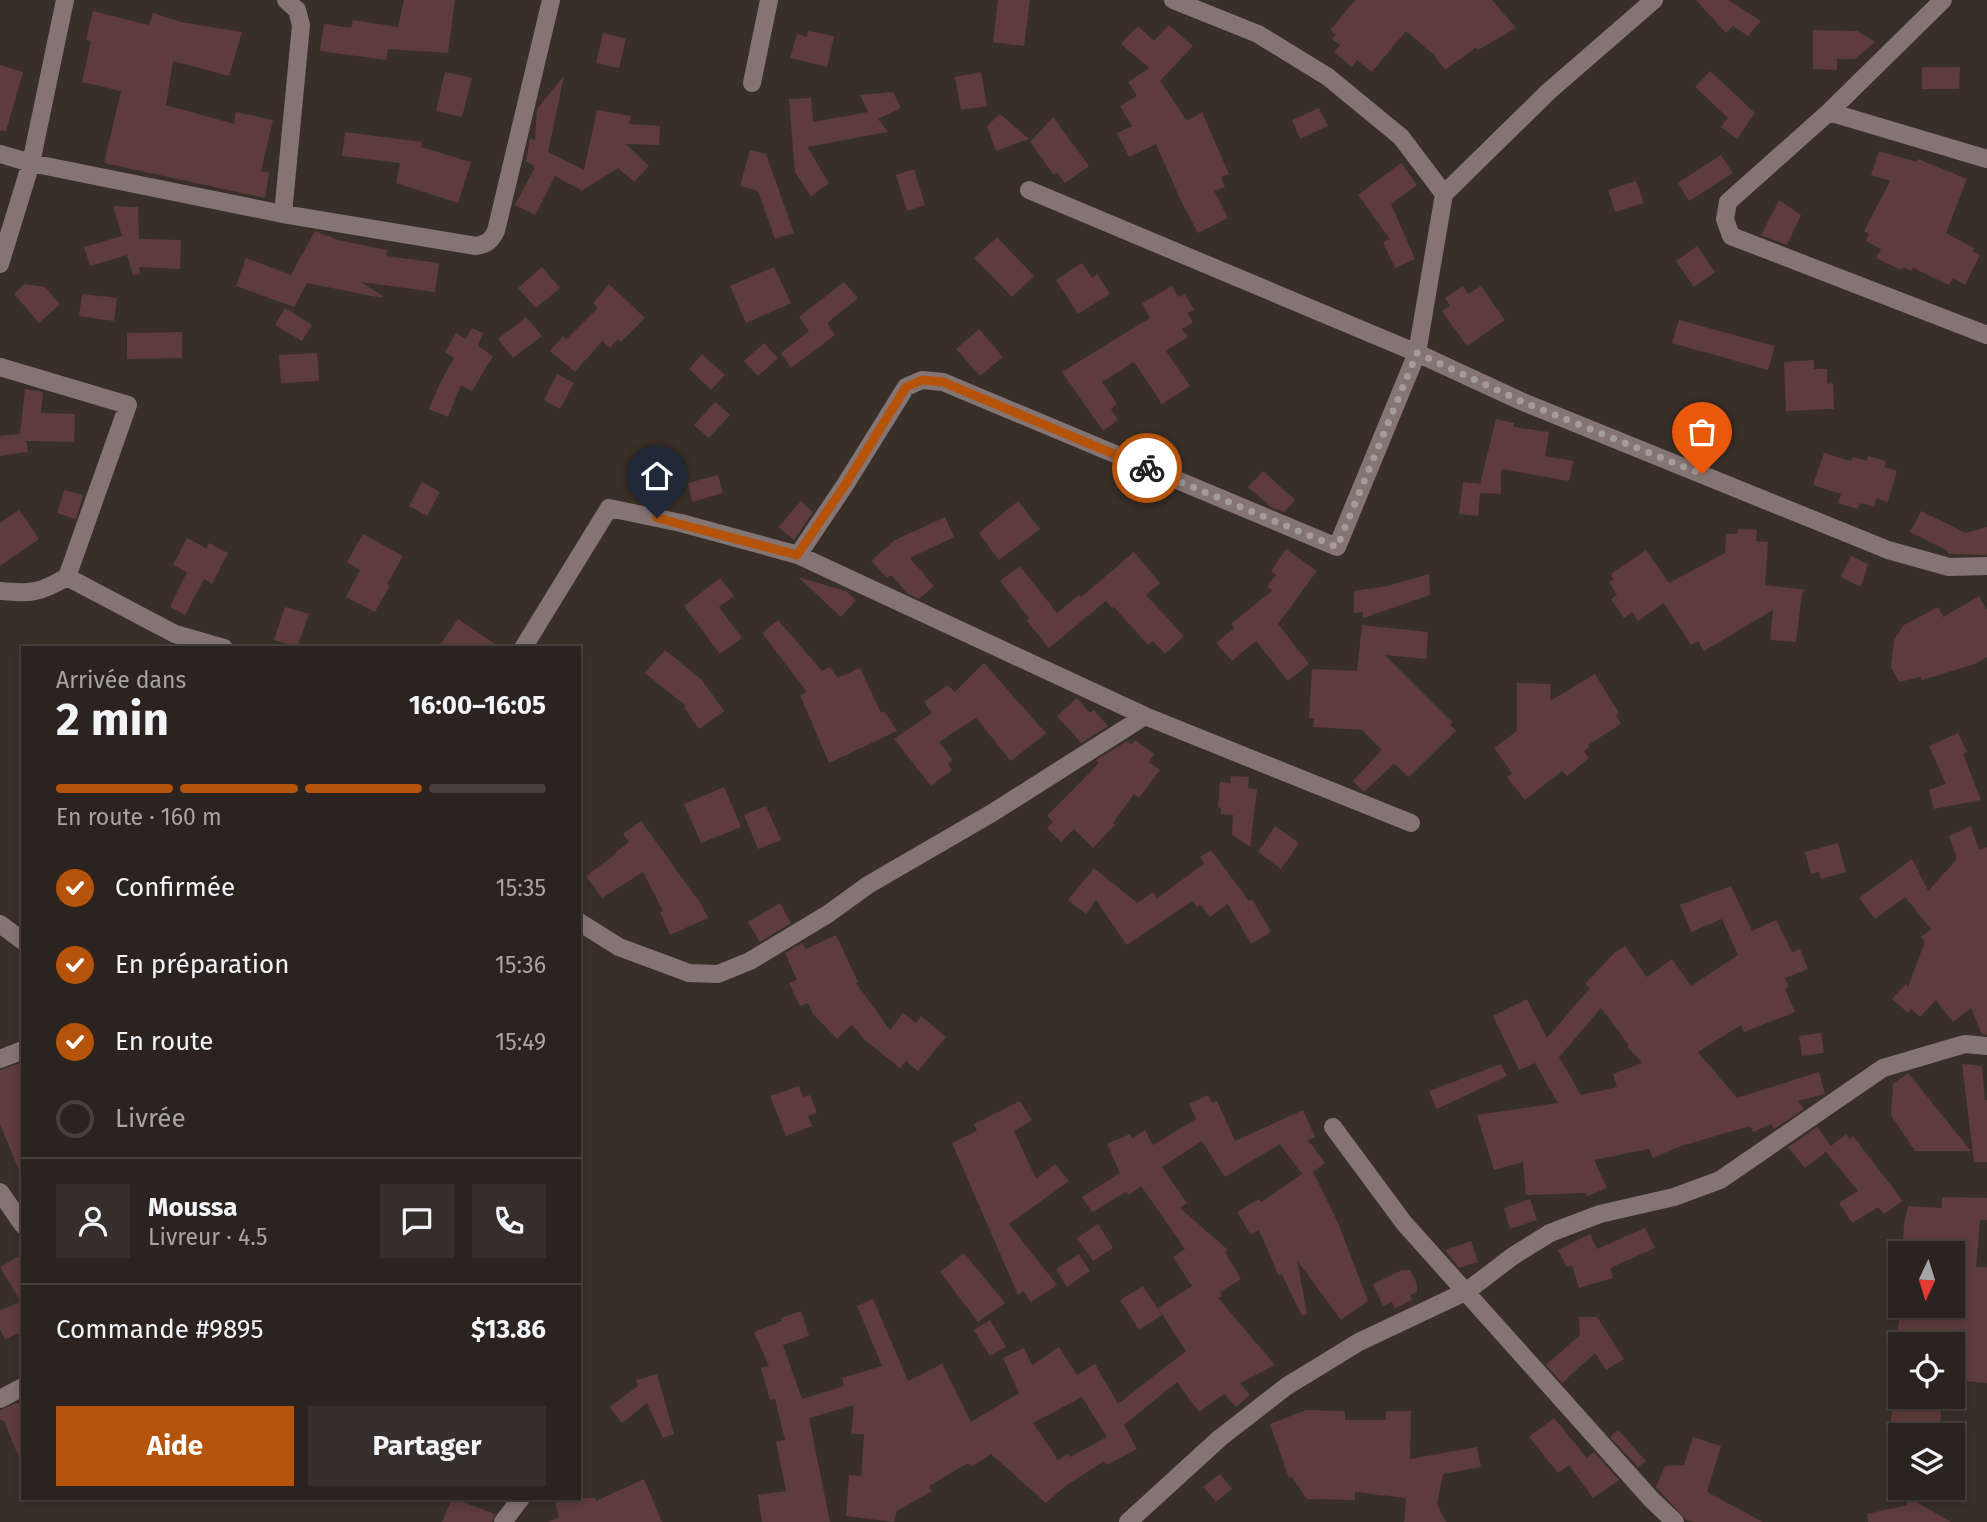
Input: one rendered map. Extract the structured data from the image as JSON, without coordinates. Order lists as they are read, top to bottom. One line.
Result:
{"north":"bottom","page":{"heading":["2 min","Arrivée dans","16:00–16:05"],"panel":["Moussa","Livreur · 4.5","Commande #9895","$13.86"],"bar":"En route · 160 m","list":[["Confirmée","15:35"],["En préparation","15:36"],["En route","15:49"],"Livrée"],"buttons":["Aide","Partager"]}}
